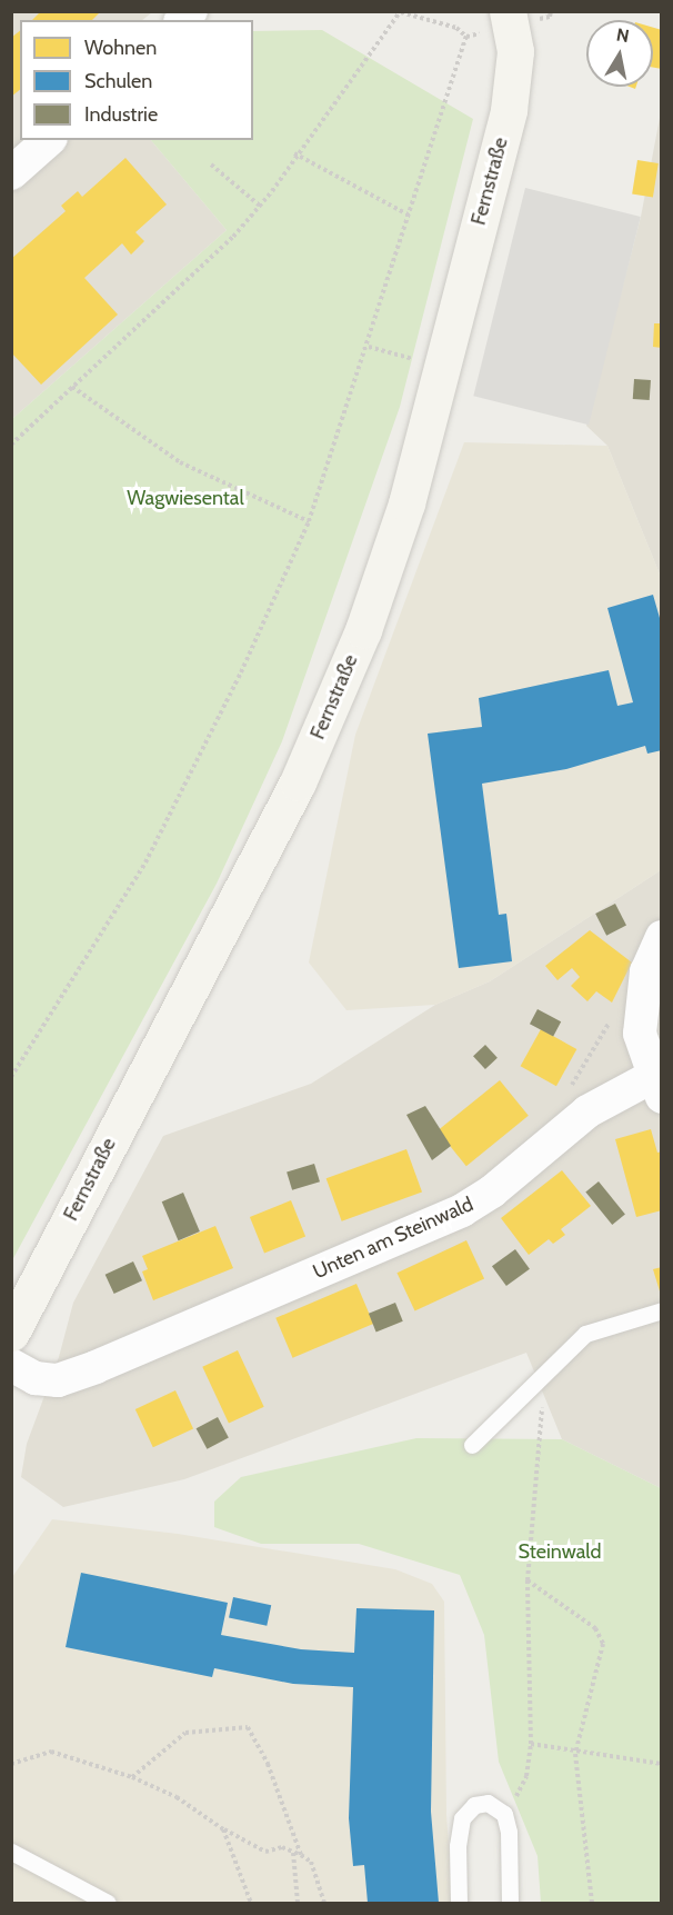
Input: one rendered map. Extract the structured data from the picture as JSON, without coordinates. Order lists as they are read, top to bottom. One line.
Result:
{"streets":{"main road":["Fernstraße"],"street":["Unten am Steinwald"]},"parks":["Wagwiesental","Steinwald"],"legend":["Wohnen","Schulen","Industrie"],"north":"top"}
